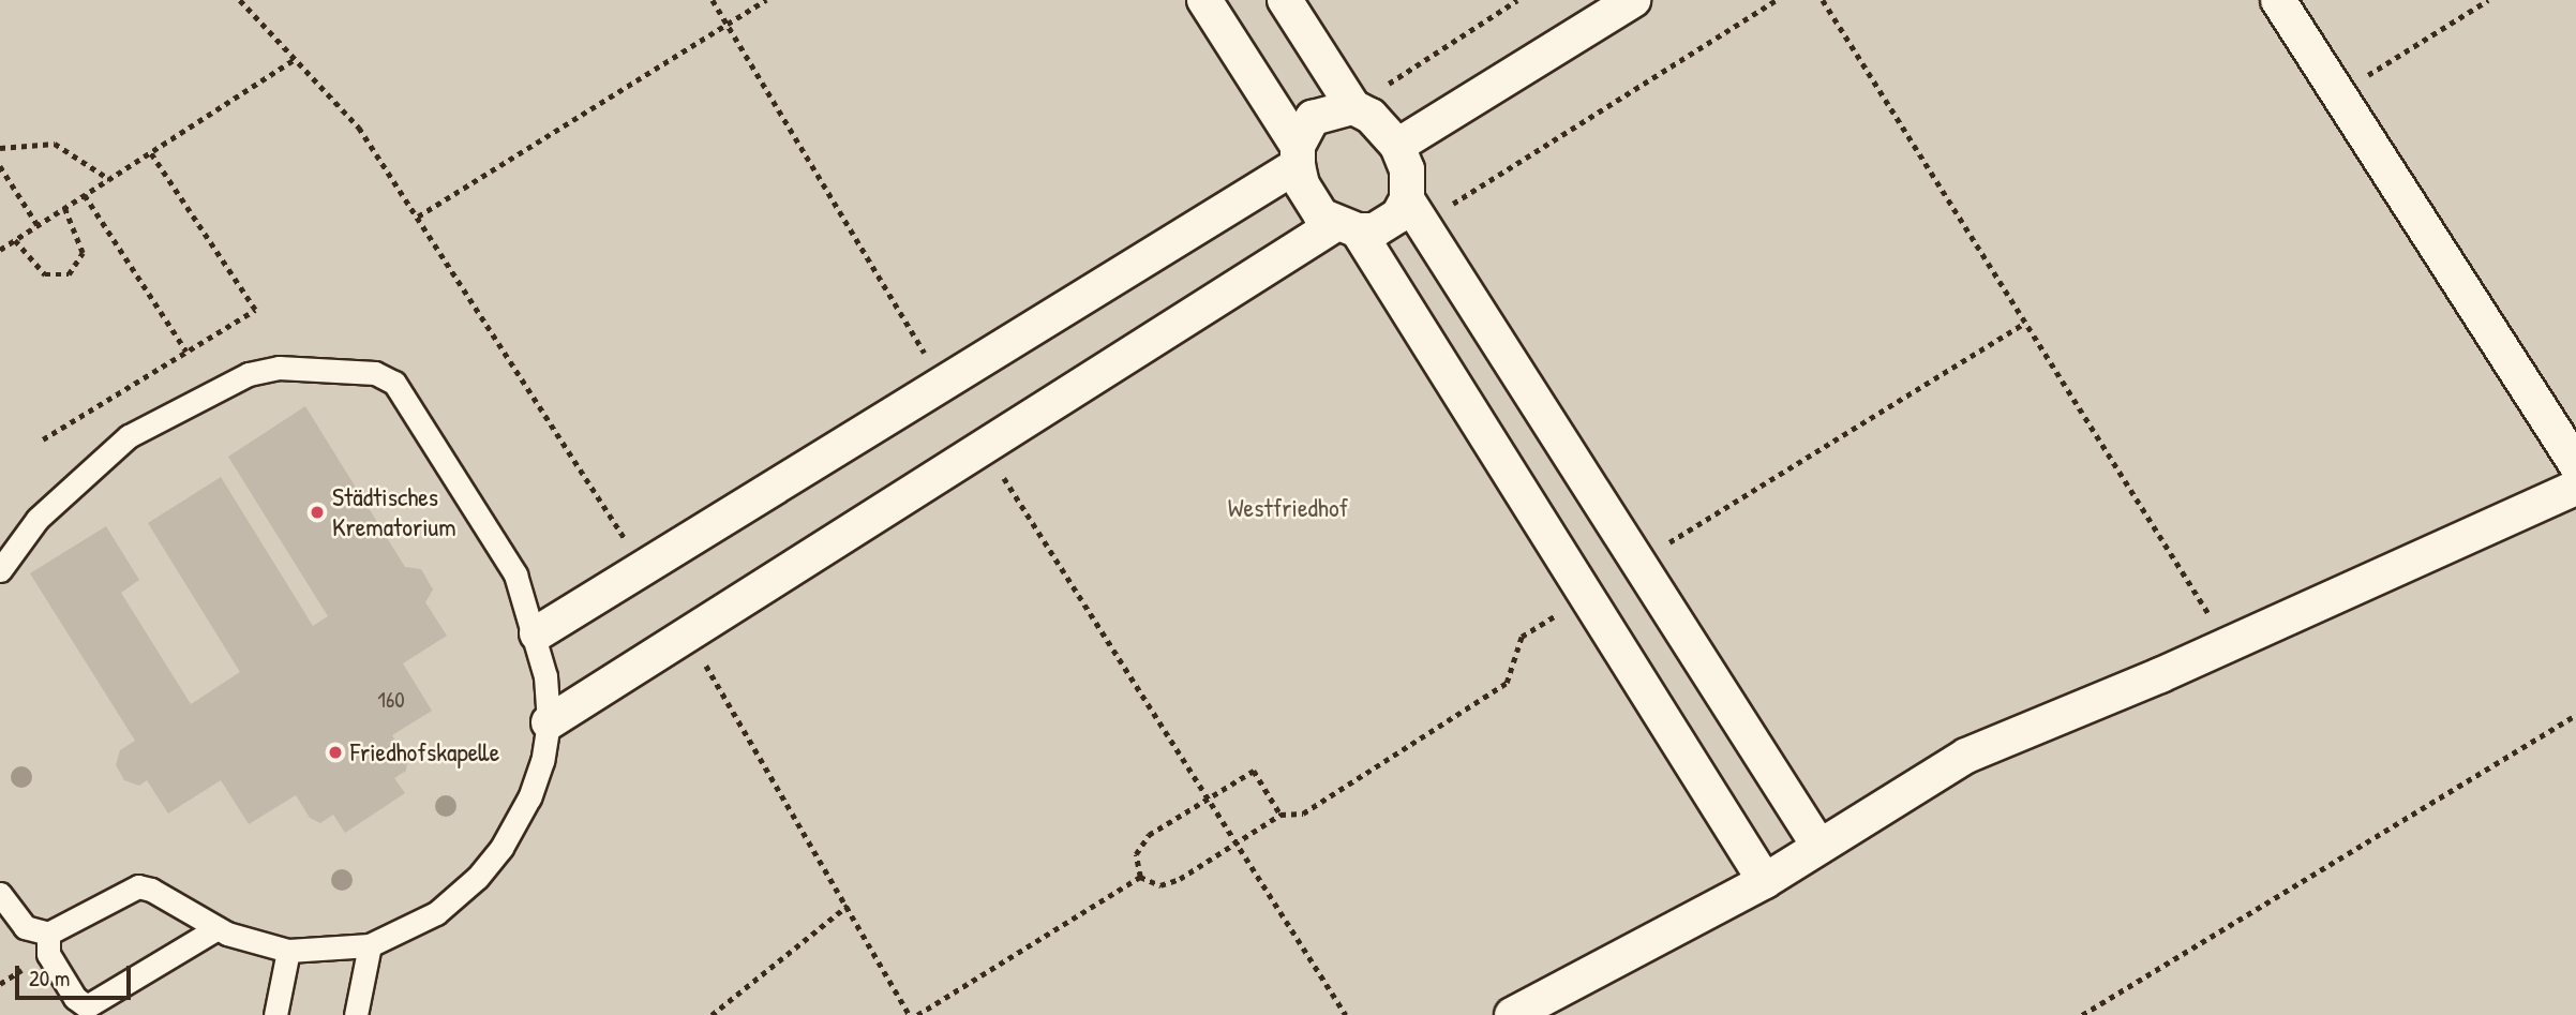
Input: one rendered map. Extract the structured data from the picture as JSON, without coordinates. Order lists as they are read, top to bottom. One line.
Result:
{"parks":["Westfriedhof"],"places":["Städtisches Krematorium","Friedhofskapelle"],"house_numbers":["160"],"scale_bar":"20 m"}
